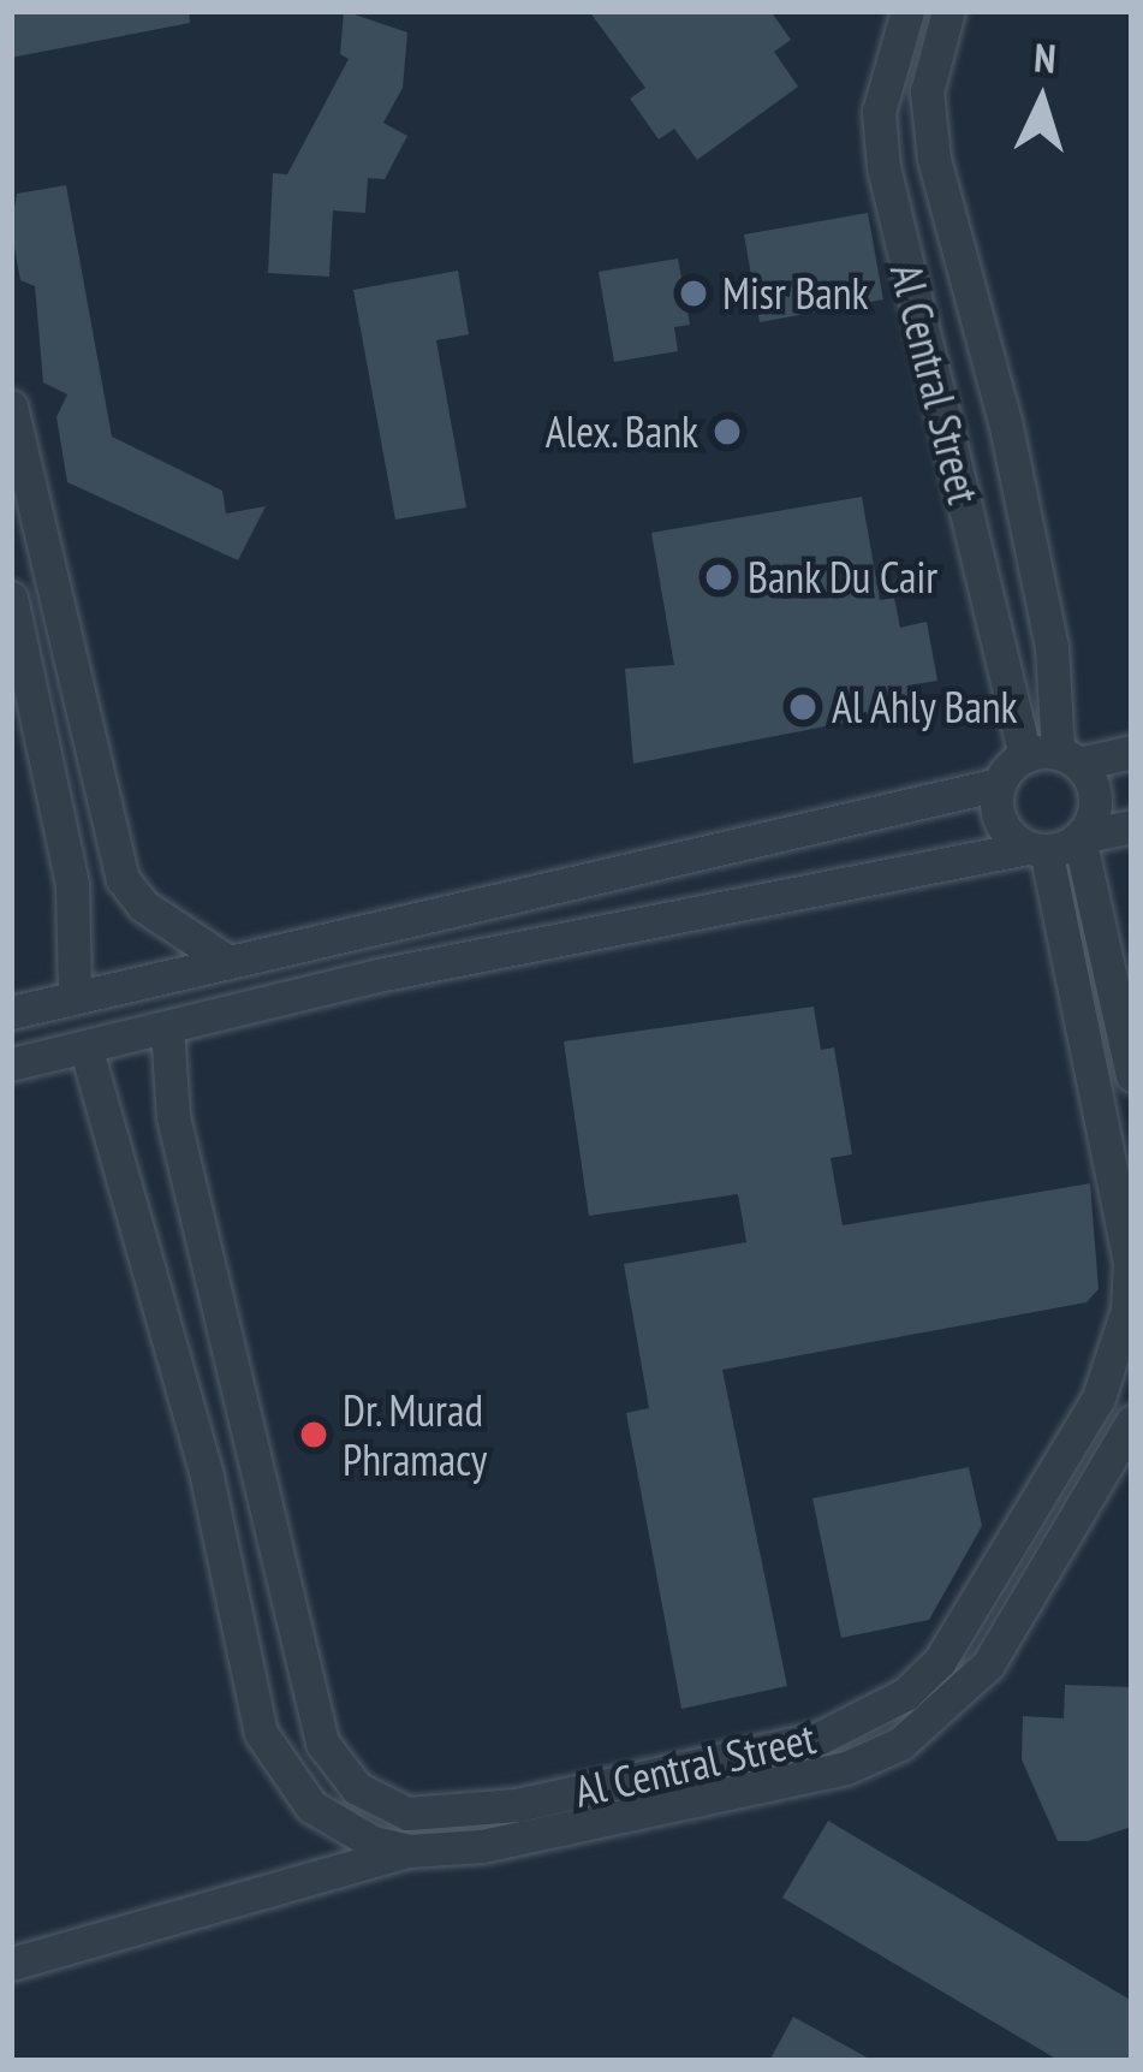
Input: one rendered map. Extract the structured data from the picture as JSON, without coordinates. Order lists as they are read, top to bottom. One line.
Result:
{"streets":{"street":["Al Central Street"]},"places":["Misr Bank","Alex. Bank","Bank Du Cair","Al Ahly Bank","Dr. Murad Phramacy"],"north":"top"}
